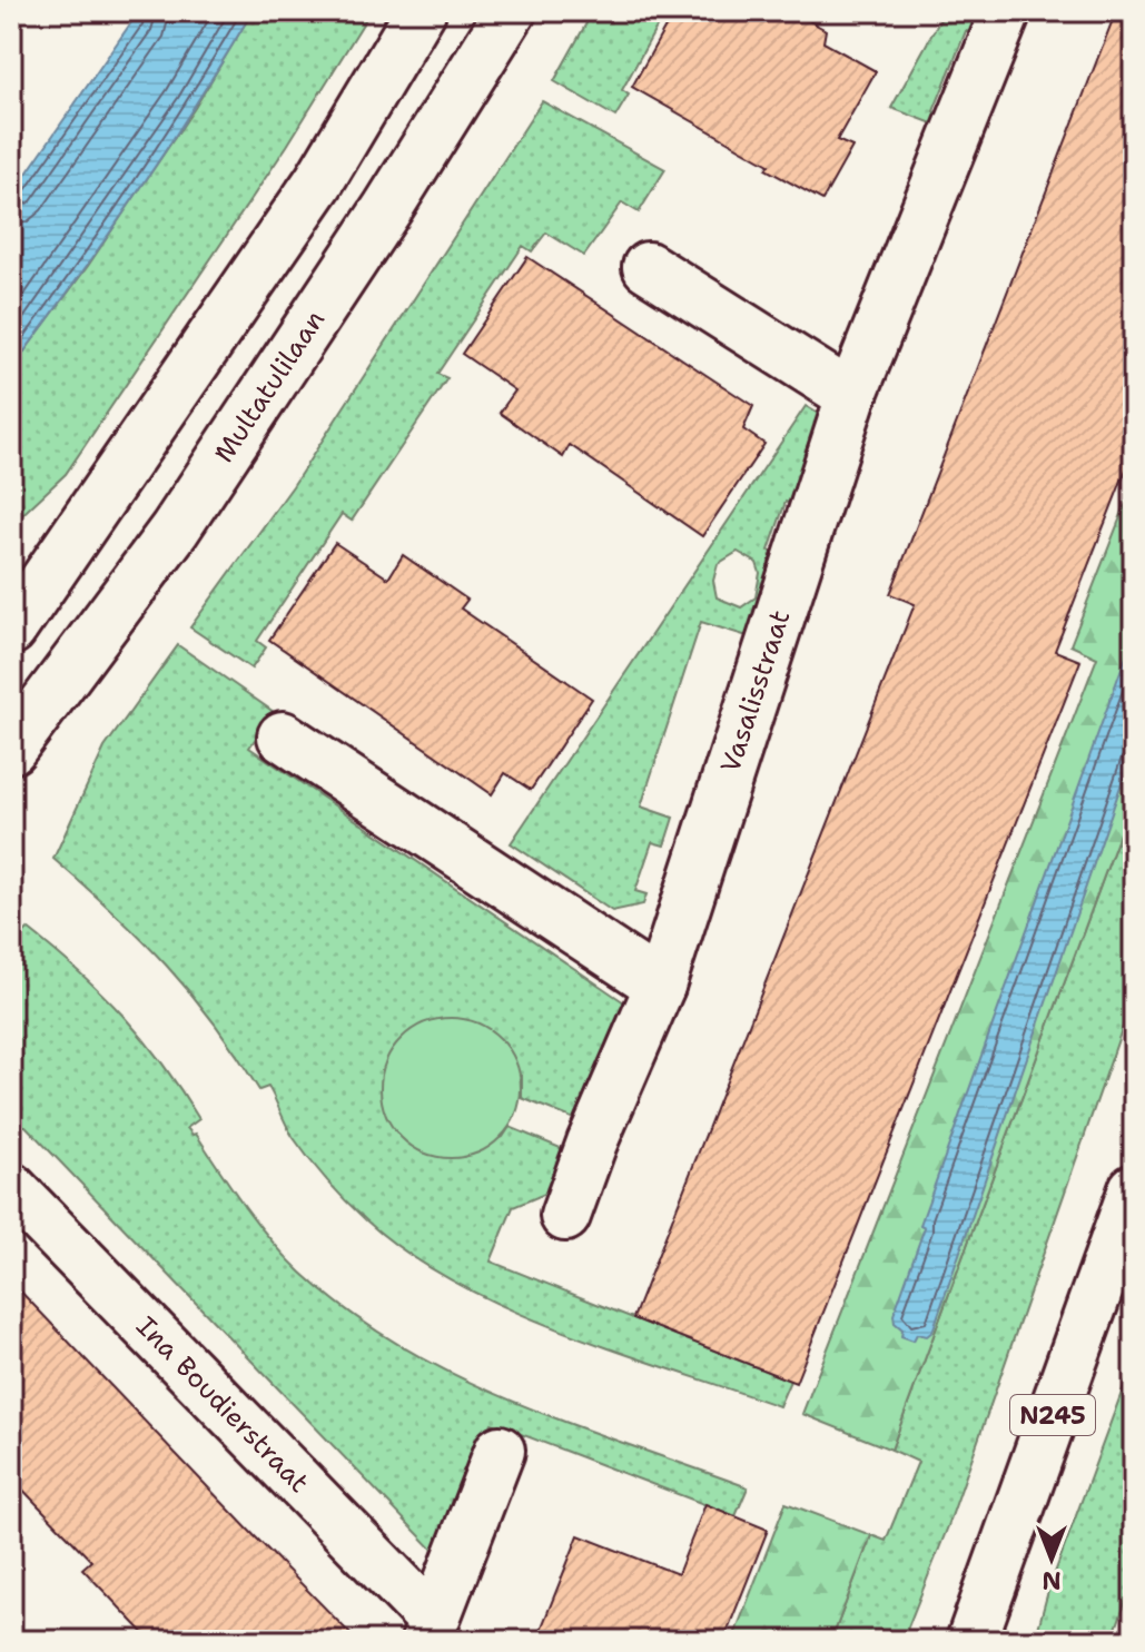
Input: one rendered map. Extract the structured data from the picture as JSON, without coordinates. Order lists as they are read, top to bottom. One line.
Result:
{"streets":{"street":["Multatulilaan","Vasalisstraat","Ina Boudierstraat","N245"]},"north":"bottom"}
